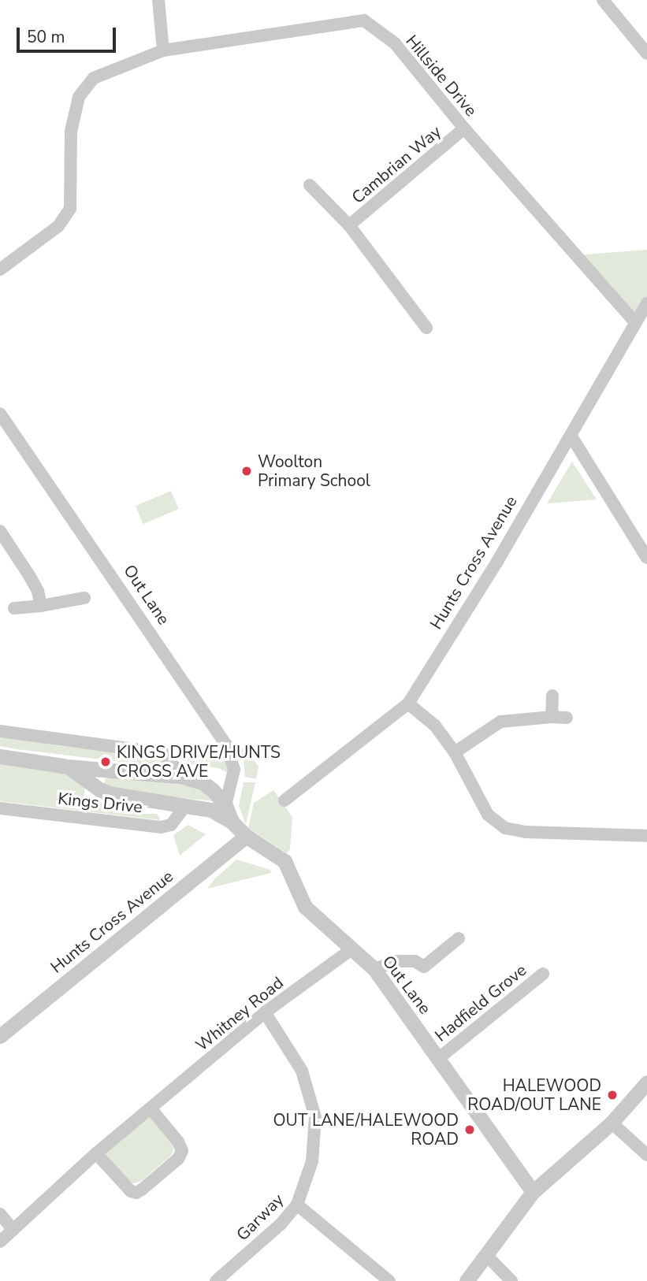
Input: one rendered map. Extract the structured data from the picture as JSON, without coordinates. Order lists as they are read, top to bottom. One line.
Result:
{"streets":{"street":["Hillside Drive","Cambrian Way","Hunts Cross Avenue","Out Lane","Kings Drive","Hadfield Grove","Whitney Road","Garway"]},"crossings":[["Hillside Drive","Cambrian Way"],["Hillside Drive","Hunts Cross Avenue"],["Hunts Cross Avenue","Out Lane"],["Out Lane","Kings Drive"],["Out Lane","Hadfield Grove"],["Out Lane","Whitney Road"],["Whitney Road","Garway"]],"places":["Woolton Primary School","KINGS DRIVE/HUNTS CROSS AVE","HALEWOOD ROAD/OUT LANE","OUT LANE/HALEWOOD ROAD"],"scale_bar":"50 m"}
